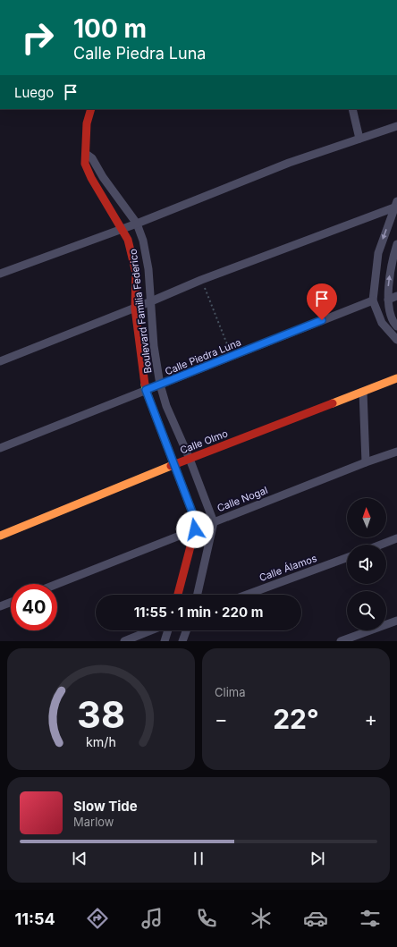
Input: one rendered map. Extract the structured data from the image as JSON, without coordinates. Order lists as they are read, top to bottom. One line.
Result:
{"streets":{"street":["Boulevard Familia Federico","Calle Piedra Luna","Calle Olmo","Calle Nogal","Calle Álamos"]},"crossings":[["Boulevard Familia Federico","Calle Piedra Luna"],["Boulevard Familia Federico","Calle Olmo"],["Boulevard Familia Federico","Calle Nogal"]],"north":"top","page":{"turn":["100 m","Calle Piedra Luna"],"then":"Luego","limit":"40","trip":"11:55 · 1 min · 220 m","tile":"Clima","heat":["−","22°","+"],"song":["Slow Tide","Marlow"],"tabs":"11:54","gauge":["38","km/h"]}}
